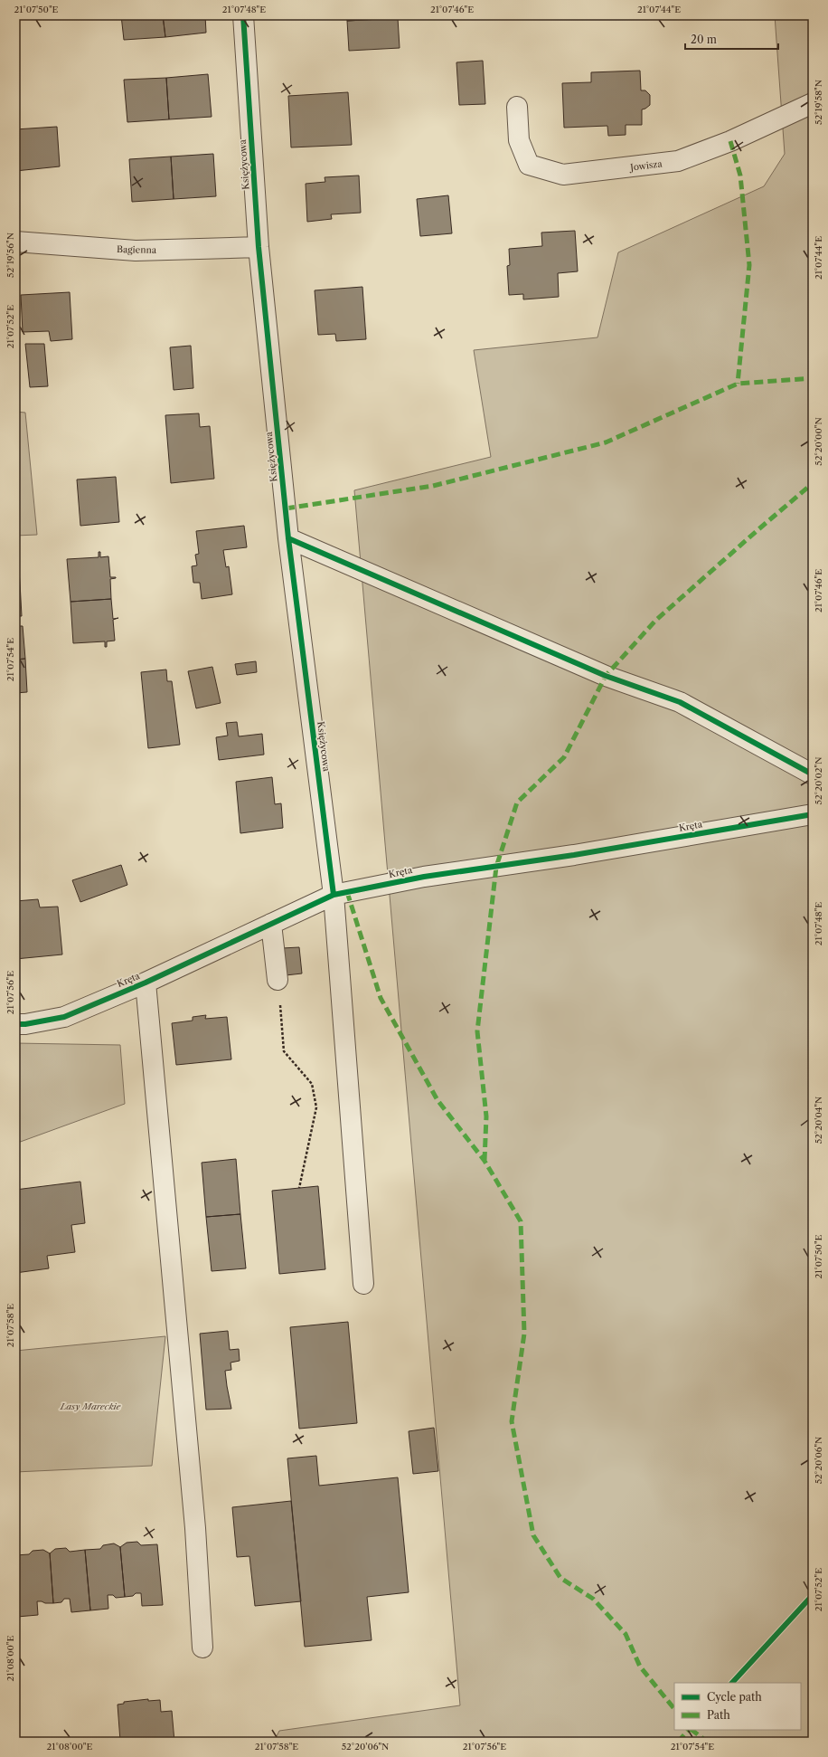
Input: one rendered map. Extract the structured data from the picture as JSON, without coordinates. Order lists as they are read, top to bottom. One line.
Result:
{"streets":{"street":["Księżycowa","Jowisza","Bagienna","Kręta"]},"crossings":[["Księżycowa","Bagienna"],["Księżycowa","Kręta"]],"parks":["Lasy Mareckie"],"legend":["Cycle path","Path"],"scale_bar":"20 m","coordinates":["21°07'50\"E","21°07'48\"E","21°07'46\"E","21°07'44\"E","52°19'58\"N","52°19'56\"N","21°07'52\"E","52°20'00\"N","21°07'54\"E","52°20'02\"N","21°07'56\"E","52°20'04\"N","21°07'58\"E","52°20'06\"N","21°08'00\"E"]}
